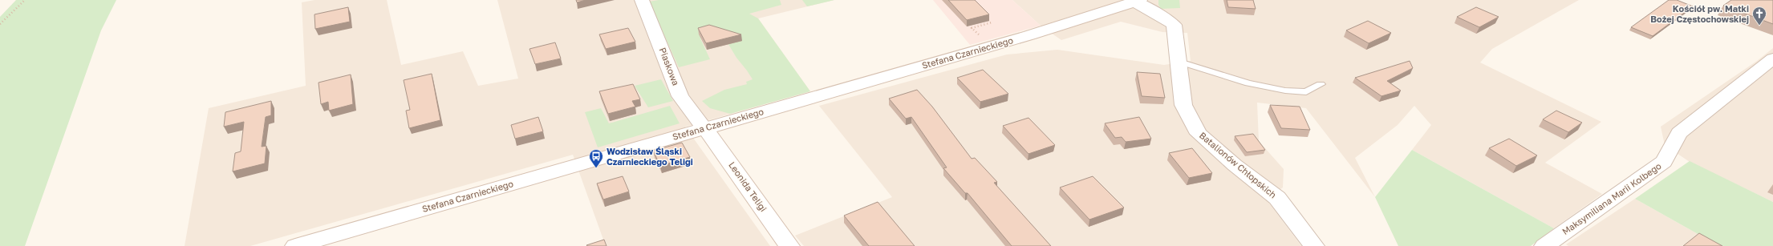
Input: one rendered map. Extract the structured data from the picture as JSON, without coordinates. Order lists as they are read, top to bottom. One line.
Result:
{"streets":{"street":["Stefana Czarnieckiego","Piaskowa","Batalionów Chłopskich","Leonida Teligi","Maksymiliana Marii Kolbego"]},"crossings":[["Stefana Czarnieckiego","Piaskowa"],["Stefana Czarnieckiego","Batalionów Chłopskich"],["Stefana Czarnieckiego","Leonida Teligi"],["Piaskowa","Leonida Teligi"]],"places":{"church":["Kościół pw. Matki Bożej Częstochowskiej"],"bus stop":["Wodzisław Śląski Czarnieckiego Teligi"]}}
